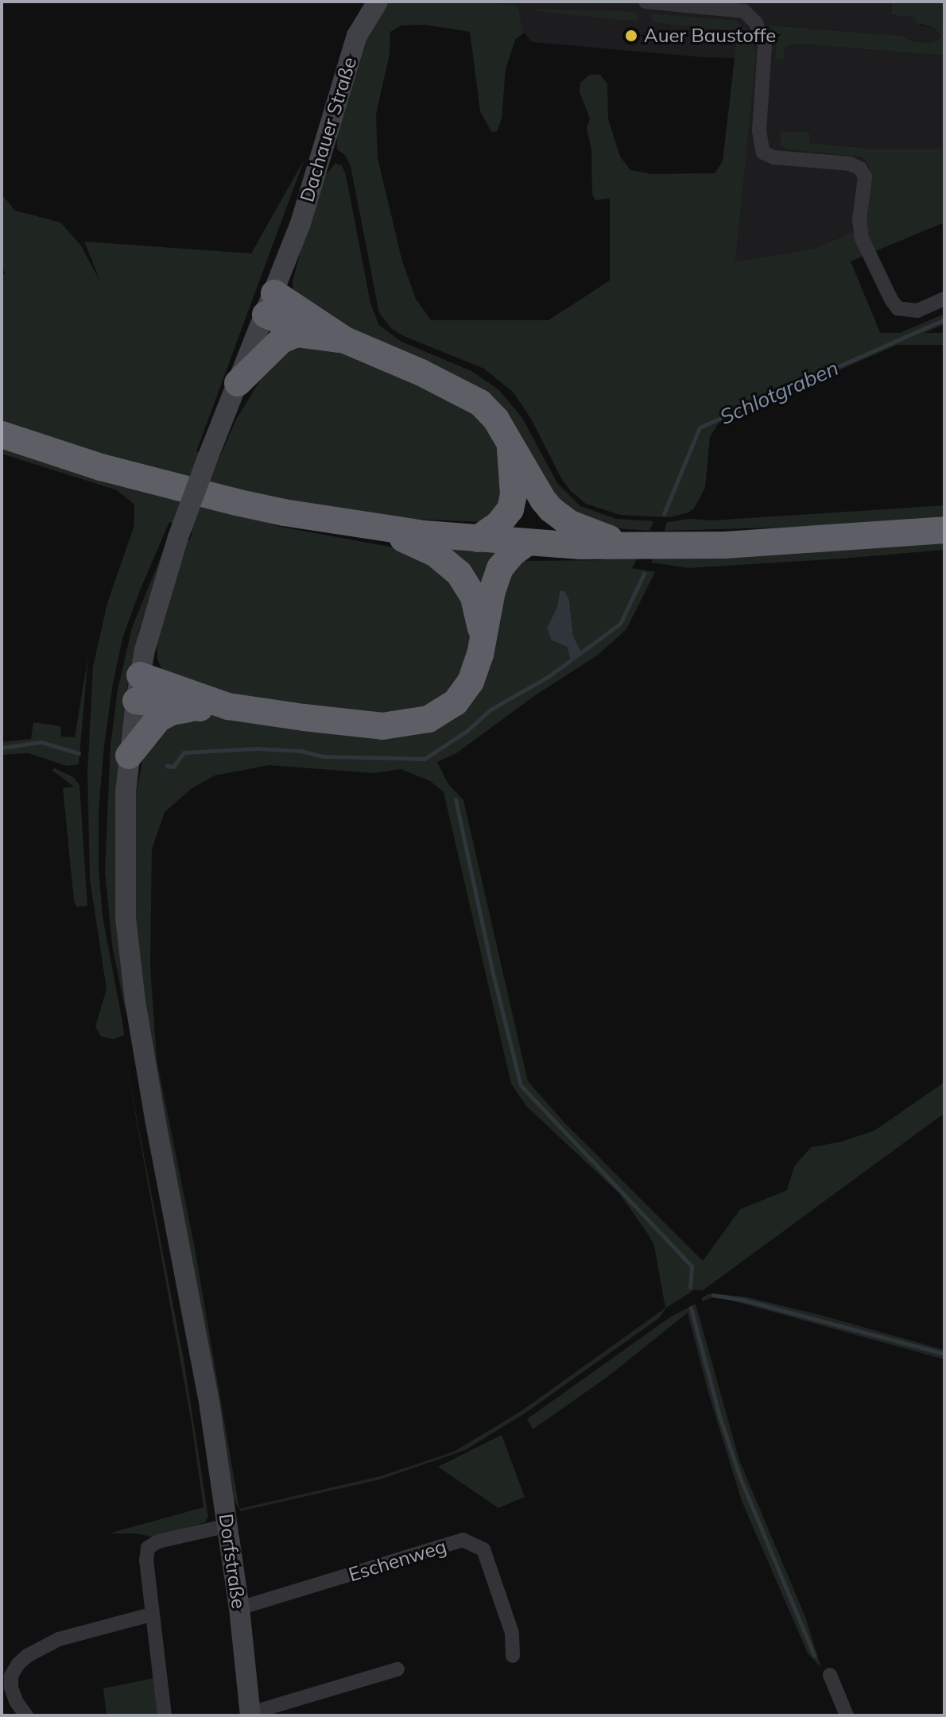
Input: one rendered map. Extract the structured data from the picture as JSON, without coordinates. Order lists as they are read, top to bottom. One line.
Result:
{"streets":{"street":["Dachauer Straße","Eschenweg","Dorfstraße"]},"crossings":[["Dachauer Straße","Dorfstraße"],["Eschenweg","Dorfstraße"]],"water":["Schlotgraben"],"places":["Auer Baustoffe"]}
